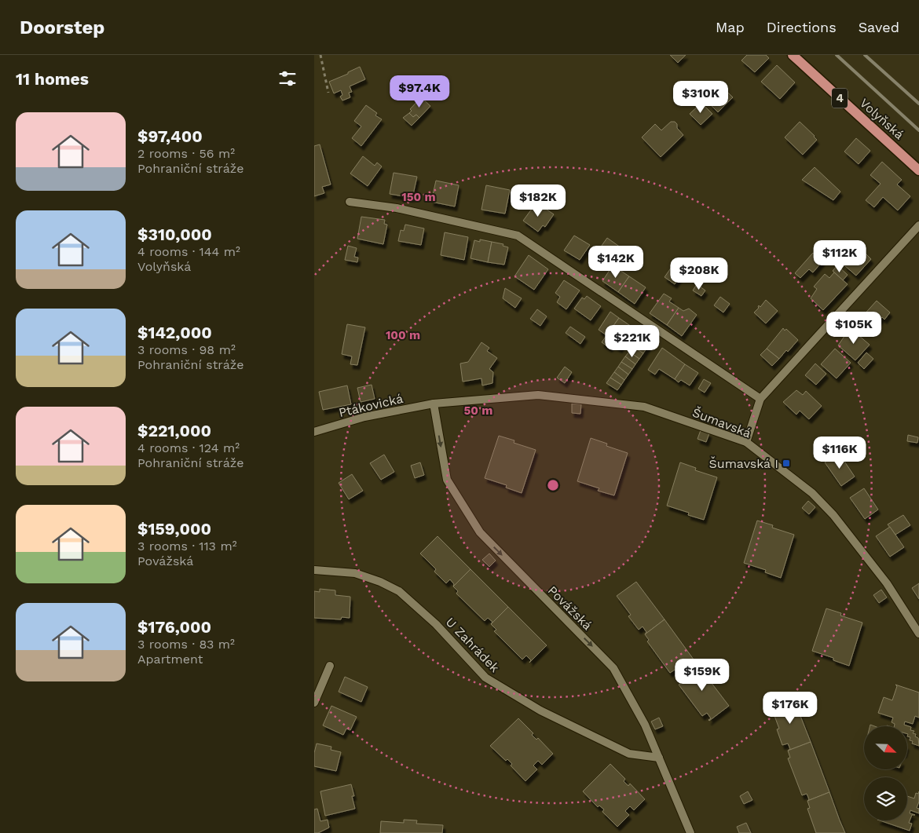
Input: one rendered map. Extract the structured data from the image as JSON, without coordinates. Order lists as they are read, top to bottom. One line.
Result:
{"streets":{"main road":["4","Volyňská"],"street":["Ptákovická","Šumavská","Povážská","U Zahrádek"]},"crossings":[["Ptákovická","Šumavská"],["Ptákovická","Povážská"],["Šumavská","Povážská"],["Povážská","U Zahrádek"]],"one_way":["Povážská"],"places":{"transit":["Šumavská I"]},"north":"bottom right","page":{"header":"Doorstep","nav":["Map","Directions","Saved"],"heading":"11 homes","price":["$97.4K","$310K","$182K","$112K","$142K","$208K","$105K","$221K","$116K","$159K","$176K"],"list":[{"name":"$97,400","note":"2 rooms · 56 m² · Pohraniční stráže"},{"name":"$310,000","note":"4 rooms · 144 m² · Volyňská"},{"name":"$142,000","note":"3 rooms · 98 m² · Pohraniční stráže"},{"name":"$221,000","note":"4 rooms · 124 m² · Pohraniční stráže"},{"name":"$159,000","note":"3 rooms · 113 m² · Povážská"},{"name":"$176,000","note":"3 rooms · 83 m² · Apartment"}]},"rings":["150 m","100 m","50 m"]}
